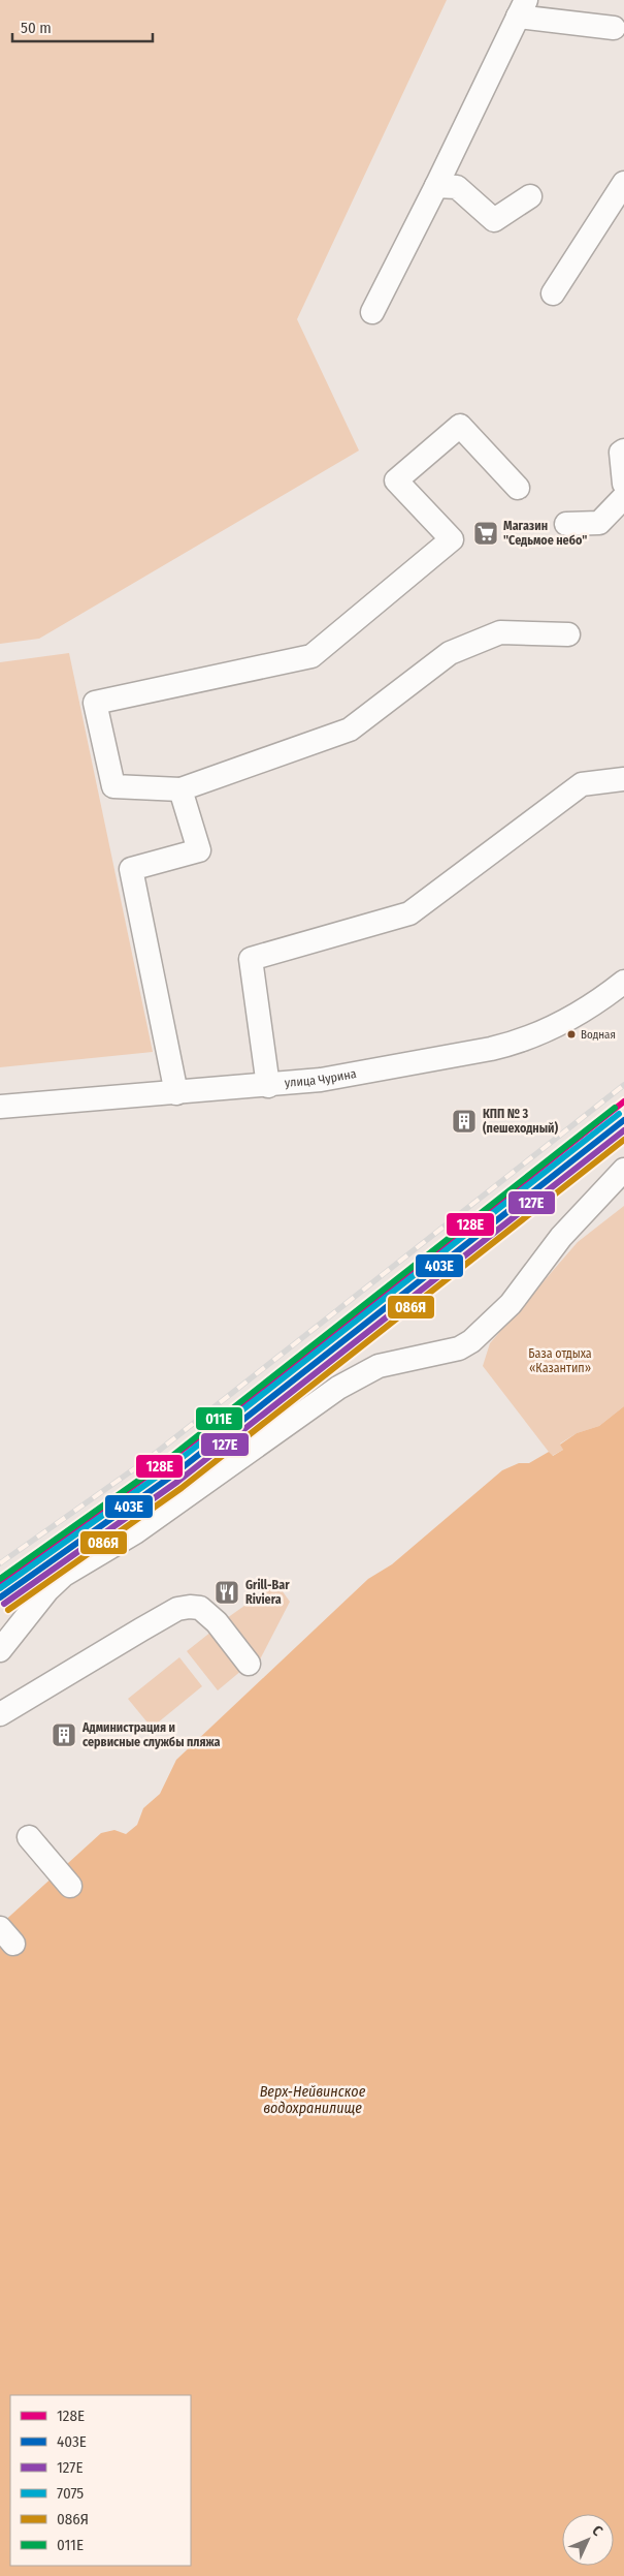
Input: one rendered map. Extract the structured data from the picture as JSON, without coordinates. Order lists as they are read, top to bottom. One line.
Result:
{"streets":{"street":["улица Чурина"]},"water":["Верх-Нейвинское водохранилище"],"parks":["База отдыха «Казантип»"],"places":{"supermarket":["Магазин \"Седьмое небо\""],"other":["Водная"],"building":["КПП № 3 (пешеходный)","Администрация и сервисные службы пляжа"],"restaurant":["Grill-Bar Riviera"]},"lines":["transit line 128Е","transit line 011Е","transit line 7075","transit line 403Е","transit line 127Е","transit line 086Я"],"legend":["128Е","403Е","127Е","7075","086Я","011Е"],"scale_bar":"50 m","north":"top right"}
